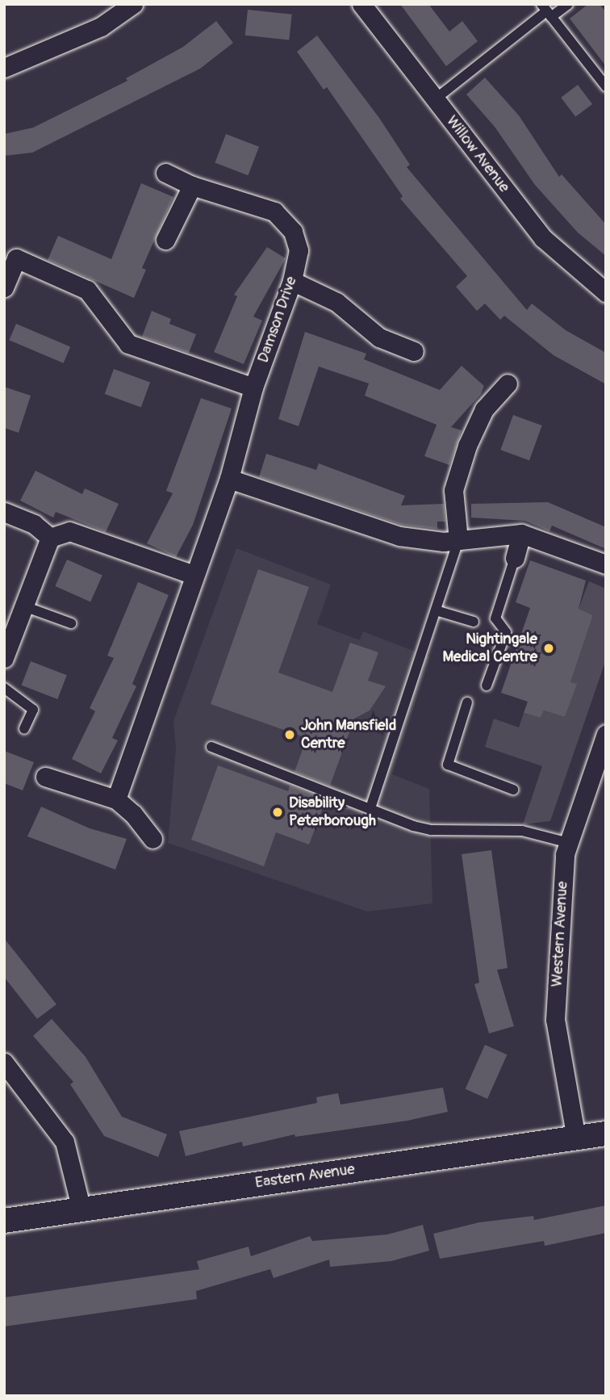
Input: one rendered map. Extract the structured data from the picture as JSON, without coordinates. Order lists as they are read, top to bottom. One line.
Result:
{"streets":{"street":["Willow Avenue","Damson Drive","Western Avenue","Eastern Avenue"]},"crossings":[["Western Avenue","Eastern Avenue"]],"places":["Nightingale Medical Centre","John Mansfield Centre","Disability Peterborough"]}
